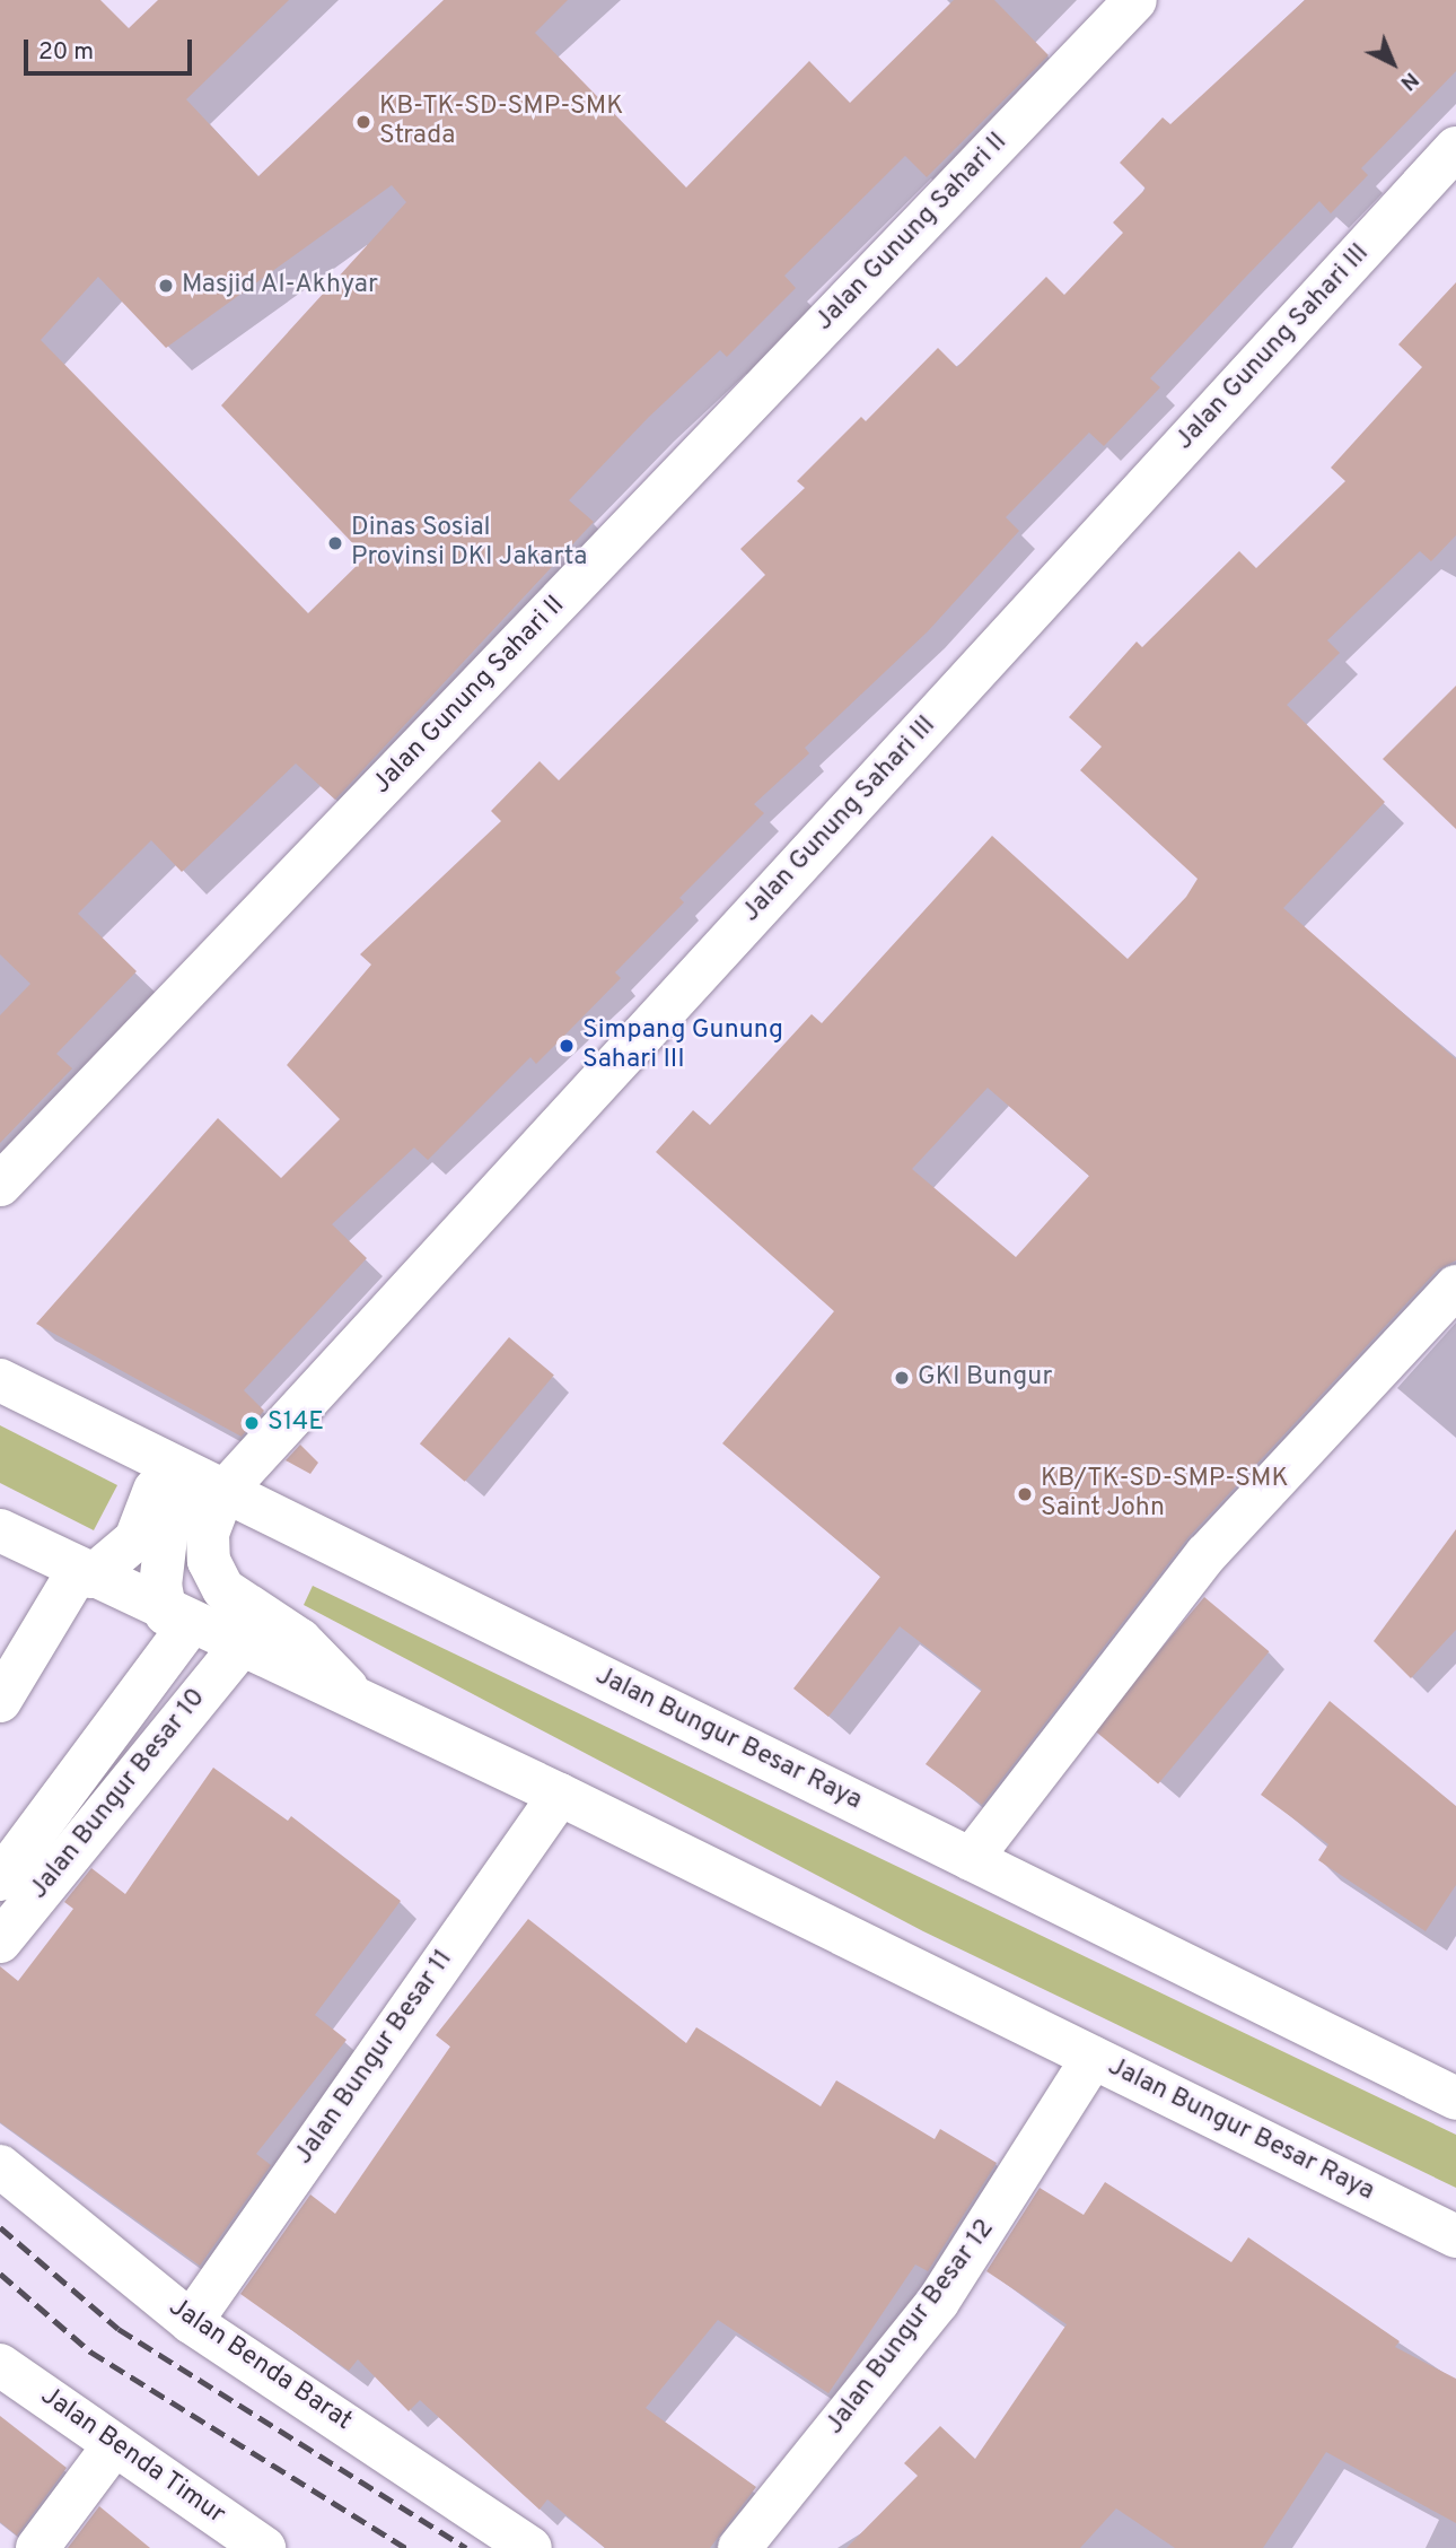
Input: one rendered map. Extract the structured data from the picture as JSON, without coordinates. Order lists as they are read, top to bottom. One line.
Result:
{"streets":{"street":["Jalan Gunung Sahari II","Jalan Gunung Sahari III","Jalan Bungur Besar Raya","Jalan Bungur Besar 10","Jalan Bungur Besar 11","Jalan Bungur Besar 12","Jalan Benda Barat","Jalan Benda Timur"]},"crossings":[["Jalan Gunung Sahari III","Jalan Bungur Besar Raya"],["Jalan Bungur Besar Raya","Jalan Bungur Besar 10"],["Jalan Bungur Besar Raya","Jalan Bungur Besar 11"],["Jalan Bungur Besar Raya","Jalan Bungur Besar 12"],["Jalan Bungur Besar 11","Jalan Benda Barat"]],"places":["KB-TK-SD-SMP-SMK Strada","Masjid Al-Akhyar","Dinas Sosial Provinsi DKI Jakarta","Simpang Gunung Sahari III","GKI Bungur","S14E","KB/TK-SD-SMP-SMK Saint John"],"scale_bar":"20 m","north":"bottom right"}
